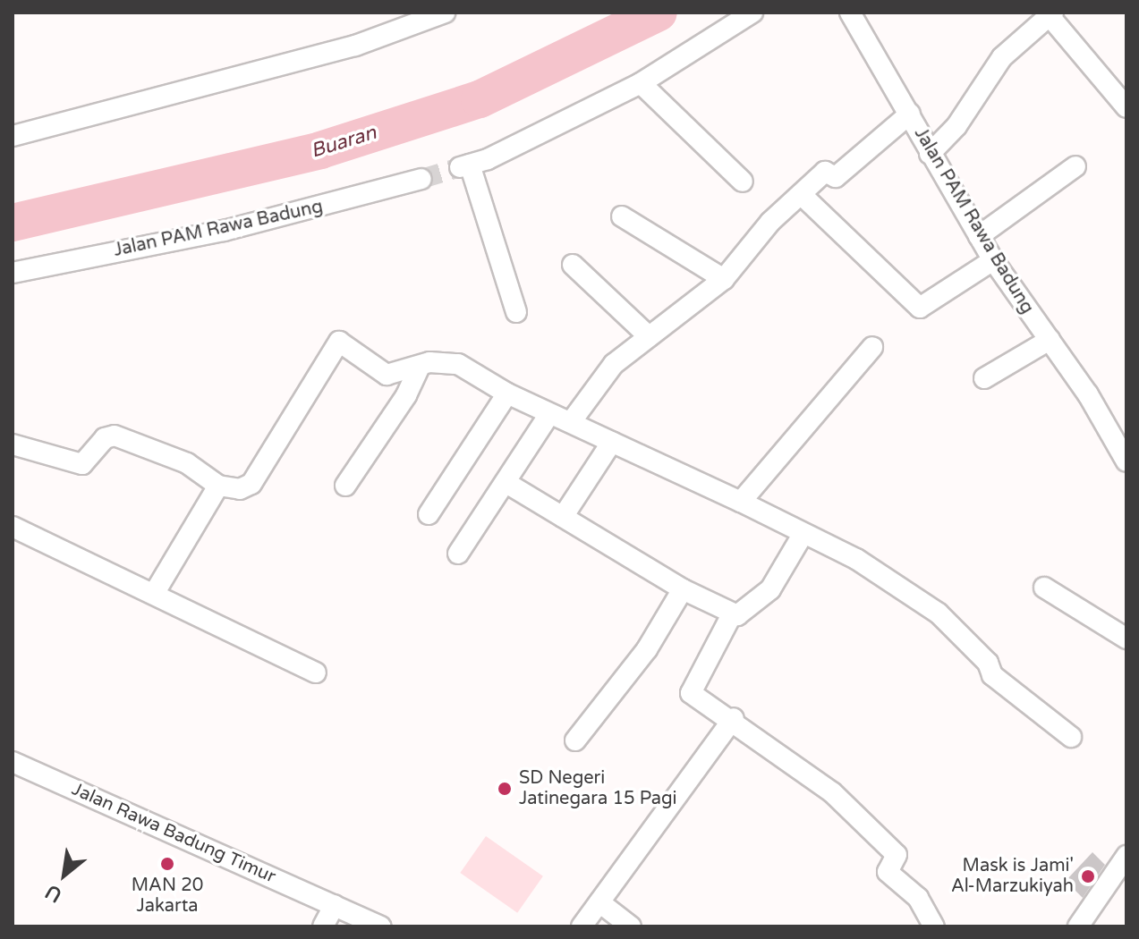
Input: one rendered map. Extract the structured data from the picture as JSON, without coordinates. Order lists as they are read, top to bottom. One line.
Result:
{"streets":{"street":["Jalan PAM Rawa Badung","Jalan Rawa Badung Timur"]},"water":["Buaran"],"places":["SD Negeri Jatinegara 15 Pagi","MAN 20 Jakarta","Mask is Jami' Al-Marzukiyah"],"north":"bottom left"}
